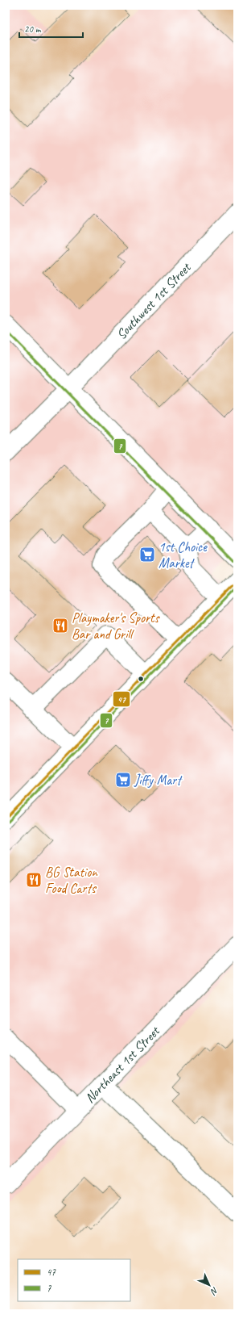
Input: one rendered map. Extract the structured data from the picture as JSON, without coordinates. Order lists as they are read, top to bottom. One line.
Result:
{"streets":{"street":["Southwest 1st Street","Northeast 1st Street"]},"places":{"supermarket":["1st Choice Market","Jiffy Mart"],"restaurant":["Playmaker's Sports Bar and Grill","BG Station Food Carts"]},"lines":["transit line 7","transit line 47"],"legend":["47","7"],"scale_bar":"20 m","north":"bottom right"}
